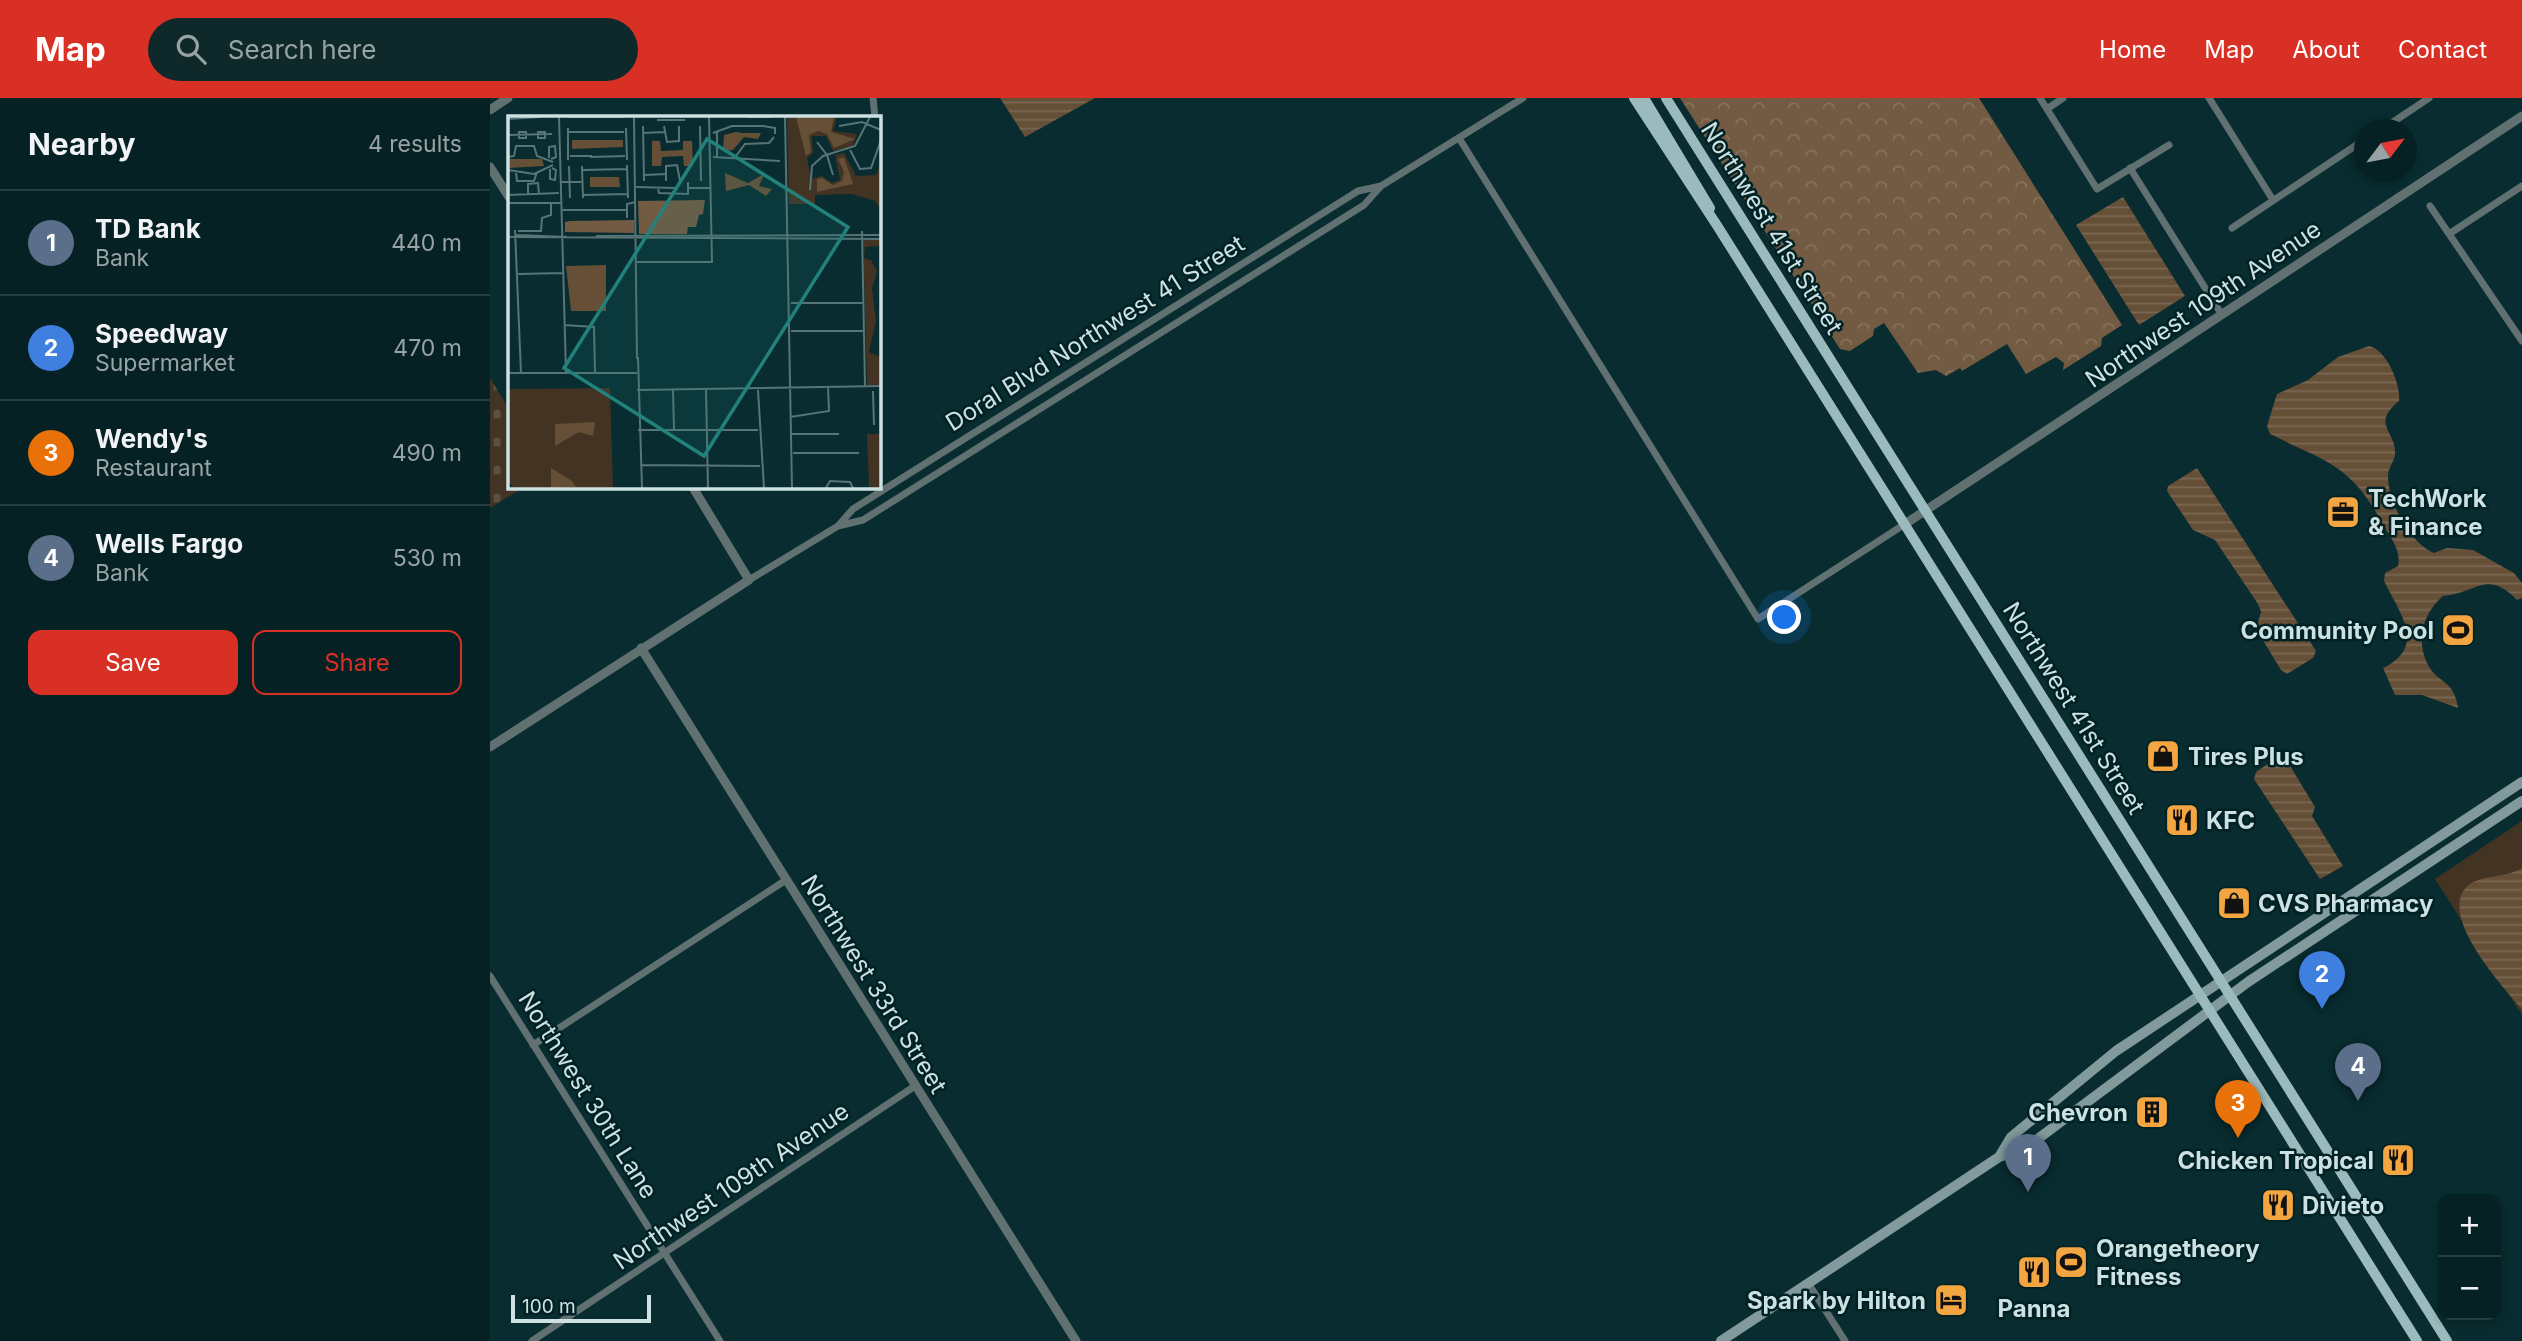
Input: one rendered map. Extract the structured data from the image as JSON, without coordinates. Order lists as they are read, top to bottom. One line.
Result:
{"streets":{"main road":["Northwest 41st Street"],"street":["Northwest 109th Avenue","Doral Blvd Northwest 41 Street","Northwest 33rd Street","Northwest 30th Lane"]},"crossings":[["Northwest 41st Street","Northwest 109th Avenue"],["Northwest 109th Avenue","Northwest 33rd Street"],["Northwest 109th Avenue","Northwest 30th Lane"]],"places":{"office":["TechWork & Finance"],"sports":["Community Pool","Orangetheory Fitness"],"shop":["Tires Plus","CVS Pharmacy"],"restaurant":["KFC","Chicken Tropical","Divieto","Panna"],"building":["Chevron"],"hotel":["Spark by Hilton"]},"scale_bar":"100 m","north":"top right","page":{"header":"Map","search":"Search here","nav":["Home","Map","About","Contact"],"heading":["Nearby","4 results"],"list":[{"mark":"1","name":"TD Bank","note":"Bank","value":"440 m"},{"mark":"2","name":"Speedway","note":"Supermarket","value":"470 m"},{"mark":"3","name":"Wendy's","note":"Restaurant","value":"490 m"},{"mark":"4","name":"Wells Fargo","note":"Bank","value":"530 m"}],"buttons":["Save","Share"],"pins":["2","4","3","1"],"map_buttons":["+","−"],"scale":"100 m"}}
